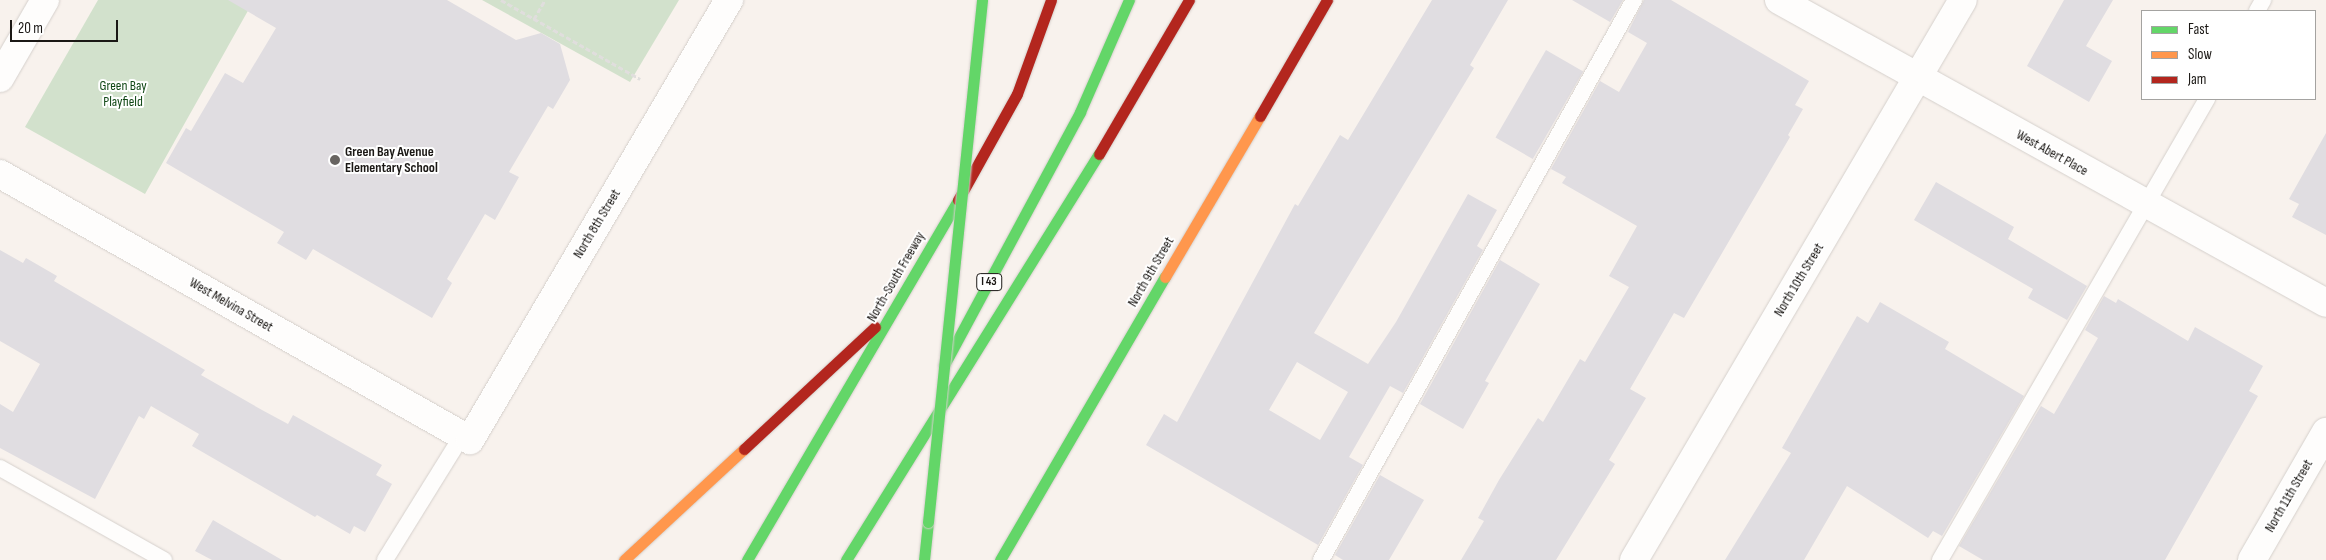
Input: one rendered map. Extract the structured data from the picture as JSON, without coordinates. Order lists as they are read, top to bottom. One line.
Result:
{"streets":{"main road":["North 9th Street","North-South Freeway","I 43"],"street":["West Abert Place","North 8th Street","North 10th Street","West Melvina Street","North 11th Street"]},"crossings":[["West Abert Place","North 10th Street"],["North 8th Street","West Melvina Street"]],"parks":["Green Bay Playfield"],"places":["Green Bay Avenue Elementary School"],"legend":["Fast","Slow","Jam"],"scale_bar":"20 m"}
